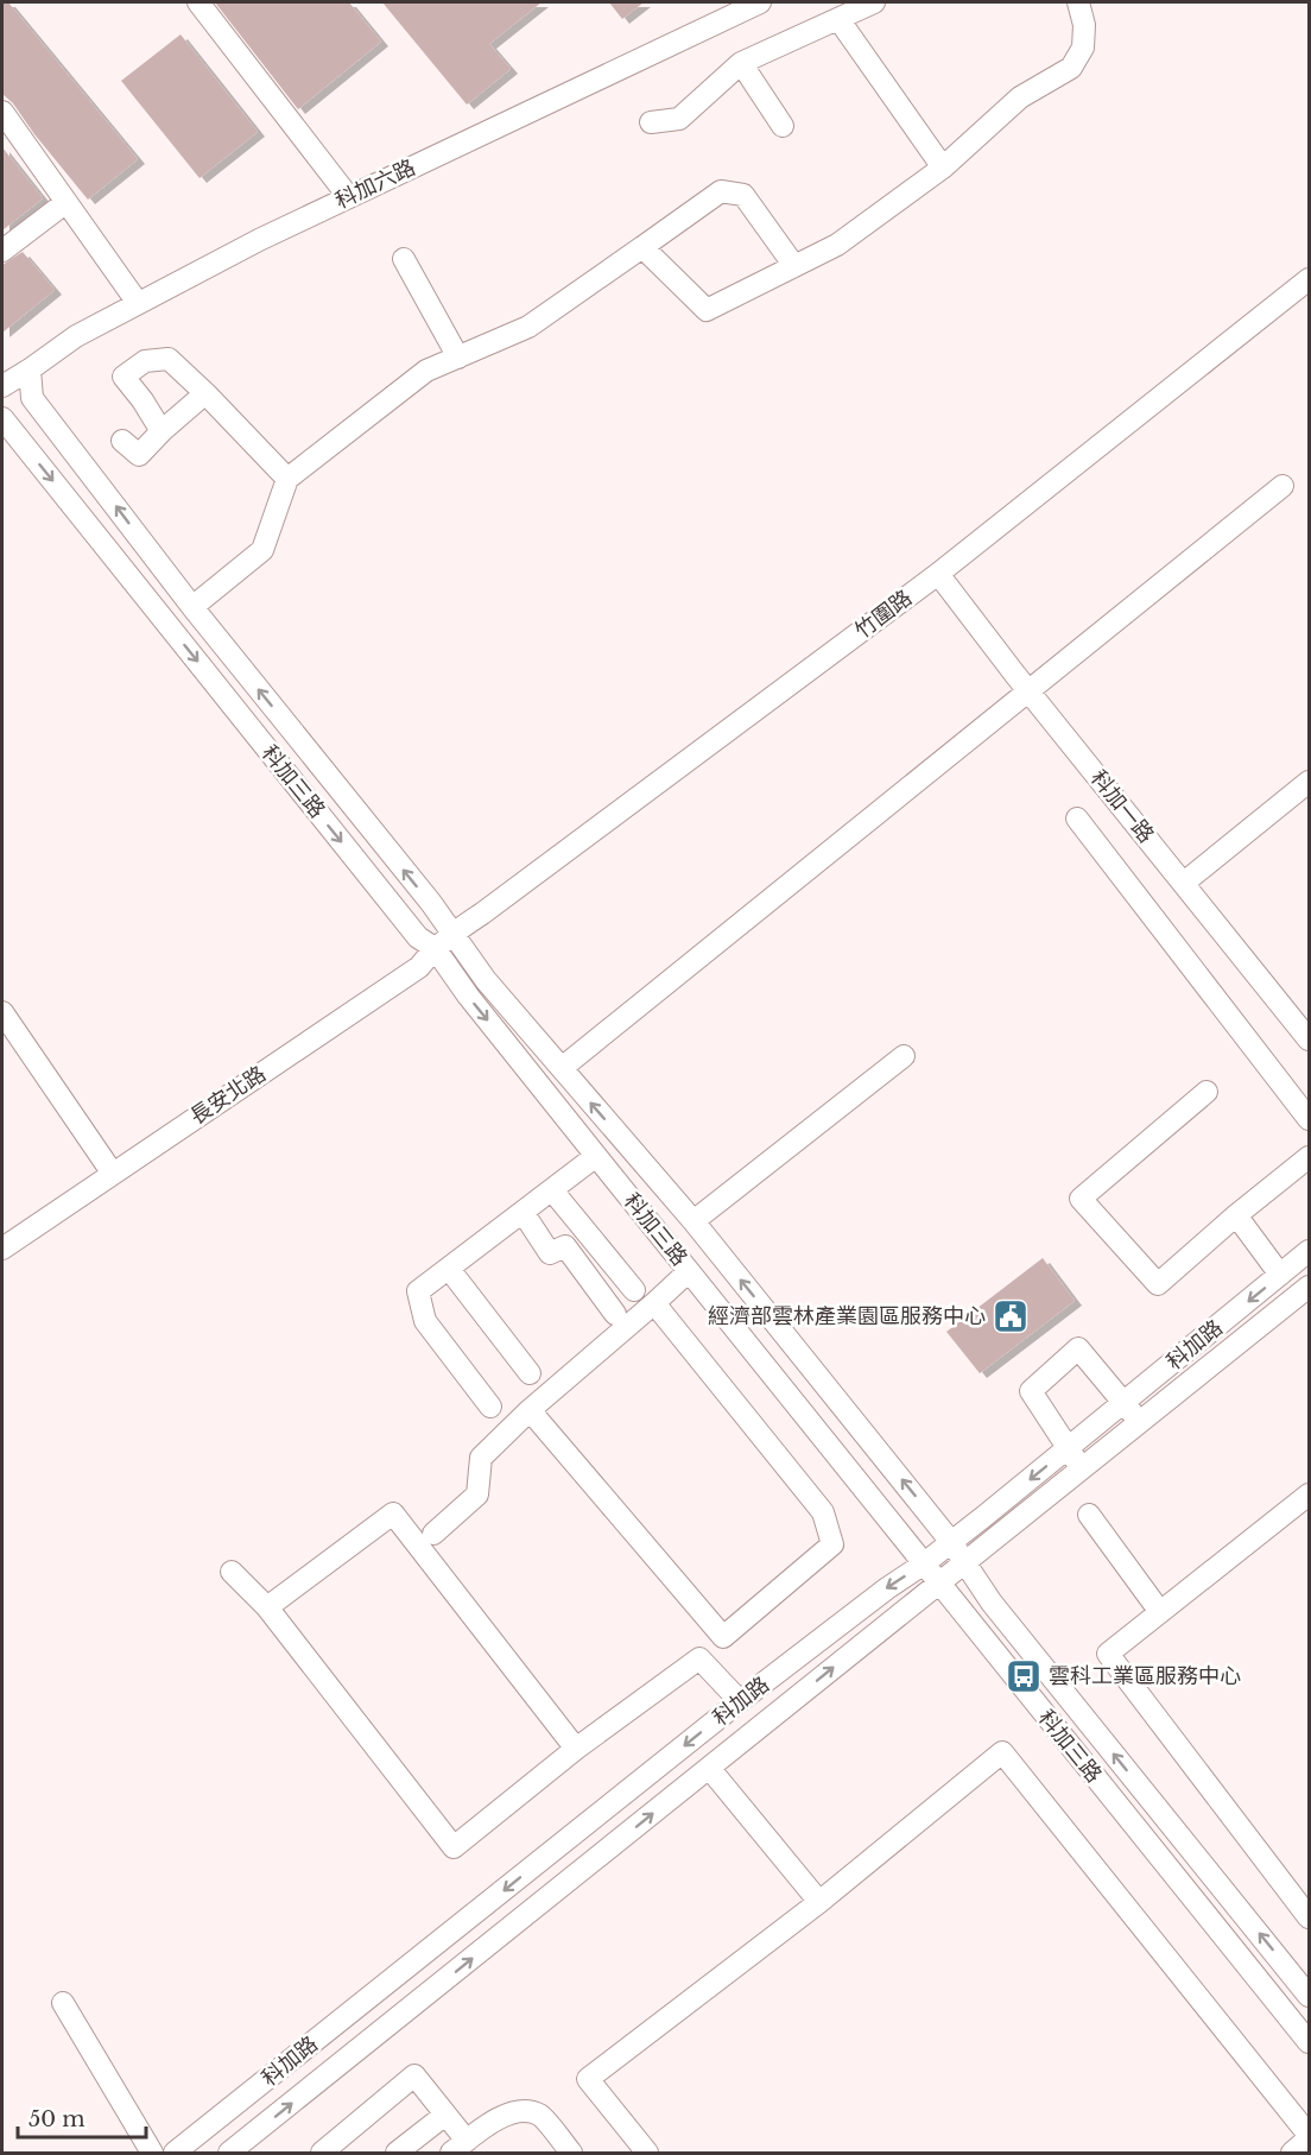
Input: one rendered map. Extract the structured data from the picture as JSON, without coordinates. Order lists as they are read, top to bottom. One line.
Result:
{"streets":{"street":["科加六路","竹圍路","科加三路","科加一路","長安北路","科加路"]},"crossings":[["科加六路","科加三路"],["竹圍路","科加三路"],["竹圍路","科加一路"],["竹圍路","長安北路"],["科加三路","長安北路"],["科加三路","科加路"]],"places":{"public building":["經濟部雲林產業園區服務中心"],"bus stop":["雲科工業區服務中心"]},"scale_bar":"50 m"}
